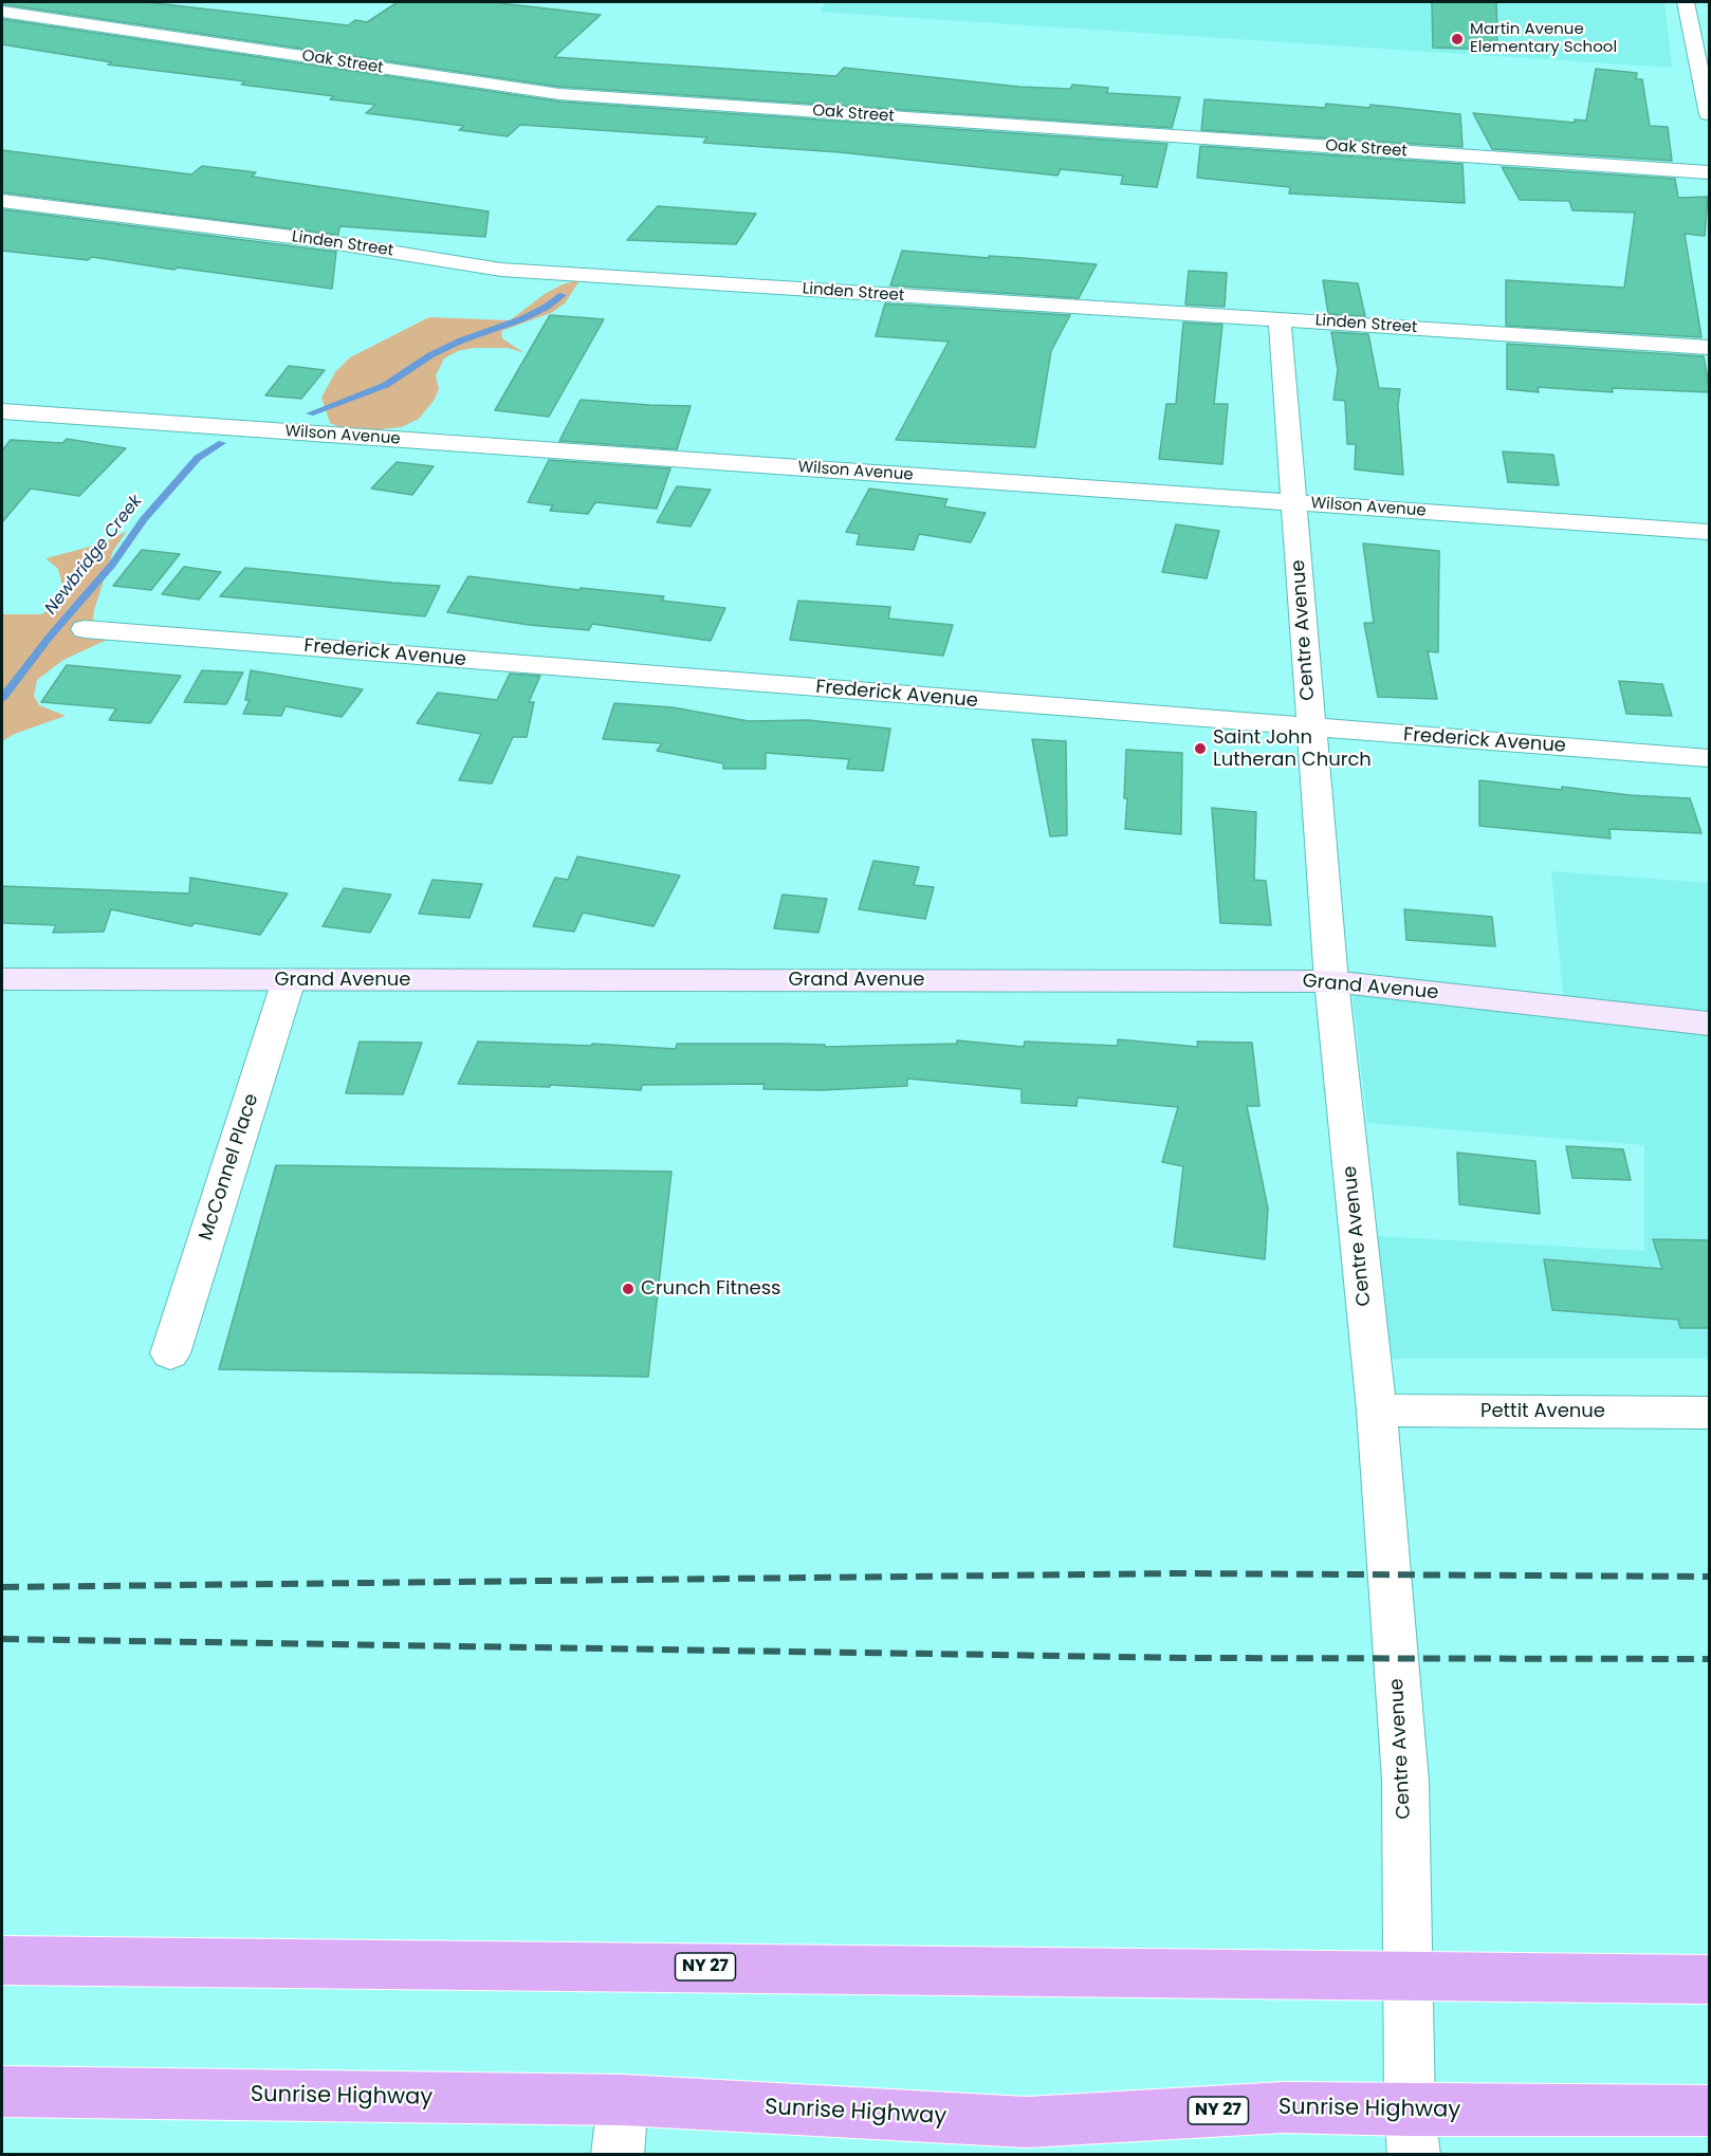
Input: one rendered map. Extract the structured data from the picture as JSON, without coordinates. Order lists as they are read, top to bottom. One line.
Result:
{"streets":{"highway":["NY 27","Sunrise Highway"],"street":["Oak Street","Linden Street","Wilson Avenue","Centre Avenue","Frederick Avenue","Grand Avenue","McConnel Place","Pettit Avenue"]},"crossings":[["Linden Street","Centre Avenue"],["Wilson Avenue","Centre Avenue"],["Centre Avenue","Frederick Avenue"],["Centre Avenue","Grand Avenue"],["Centre Avenue","Pettit Avenue"],["Centre Avenue","NY 27"],["Centre Avenue","Sunrise Highway"],["Grand Avenue","McConnel Place"]],"water":["Newbridge Creek"],"places":["Martin Avenue Elementary School","Saint John Lutheran Church","Crunch Fitness"]}
